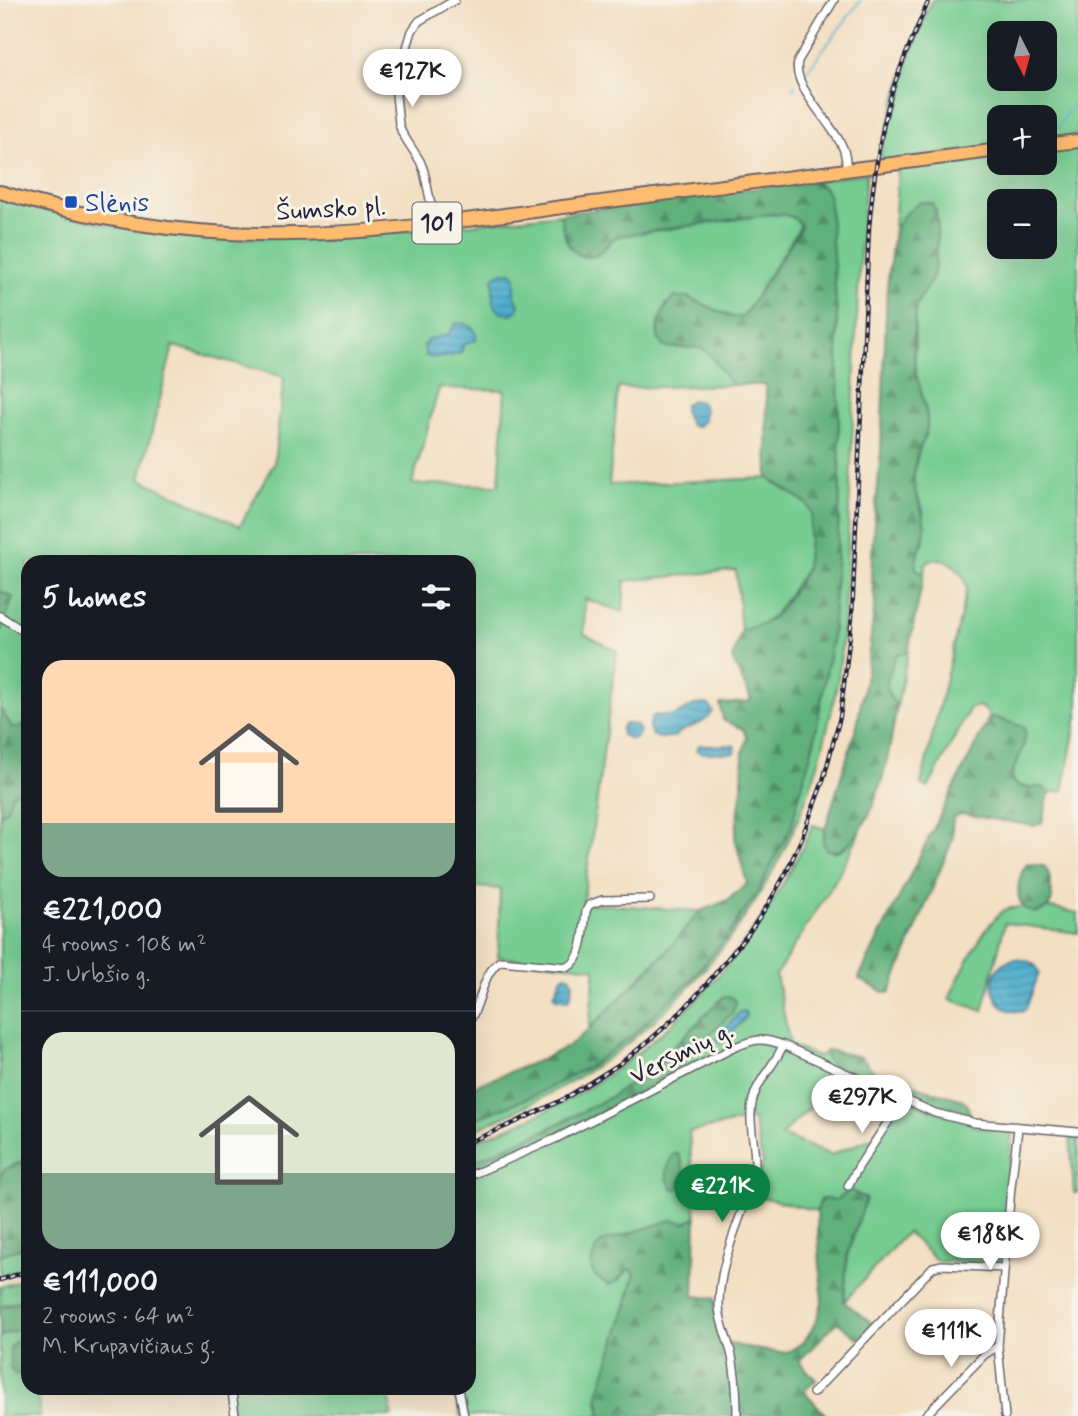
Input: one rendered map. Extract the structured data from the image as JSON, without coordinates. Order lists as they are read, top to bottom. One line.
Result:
{"streets":{"main road":["Šumsko pl.","101"],"street":["Versmių g."]},"places":{"transit":["Slėnis"]},"north":"bottom","page":{"map_buttons":["+","−"],"price":["€127K","€297K","€221K","€188K","€111K"],"heading":"5 homes","list":[{"name":"€221,000","note":"4 rooms · 108 m² · J. Urbšio g."},{"name":"€111,000","note":"2 rooms · 64 m² · M. Krupavičiaus g."}]}}
